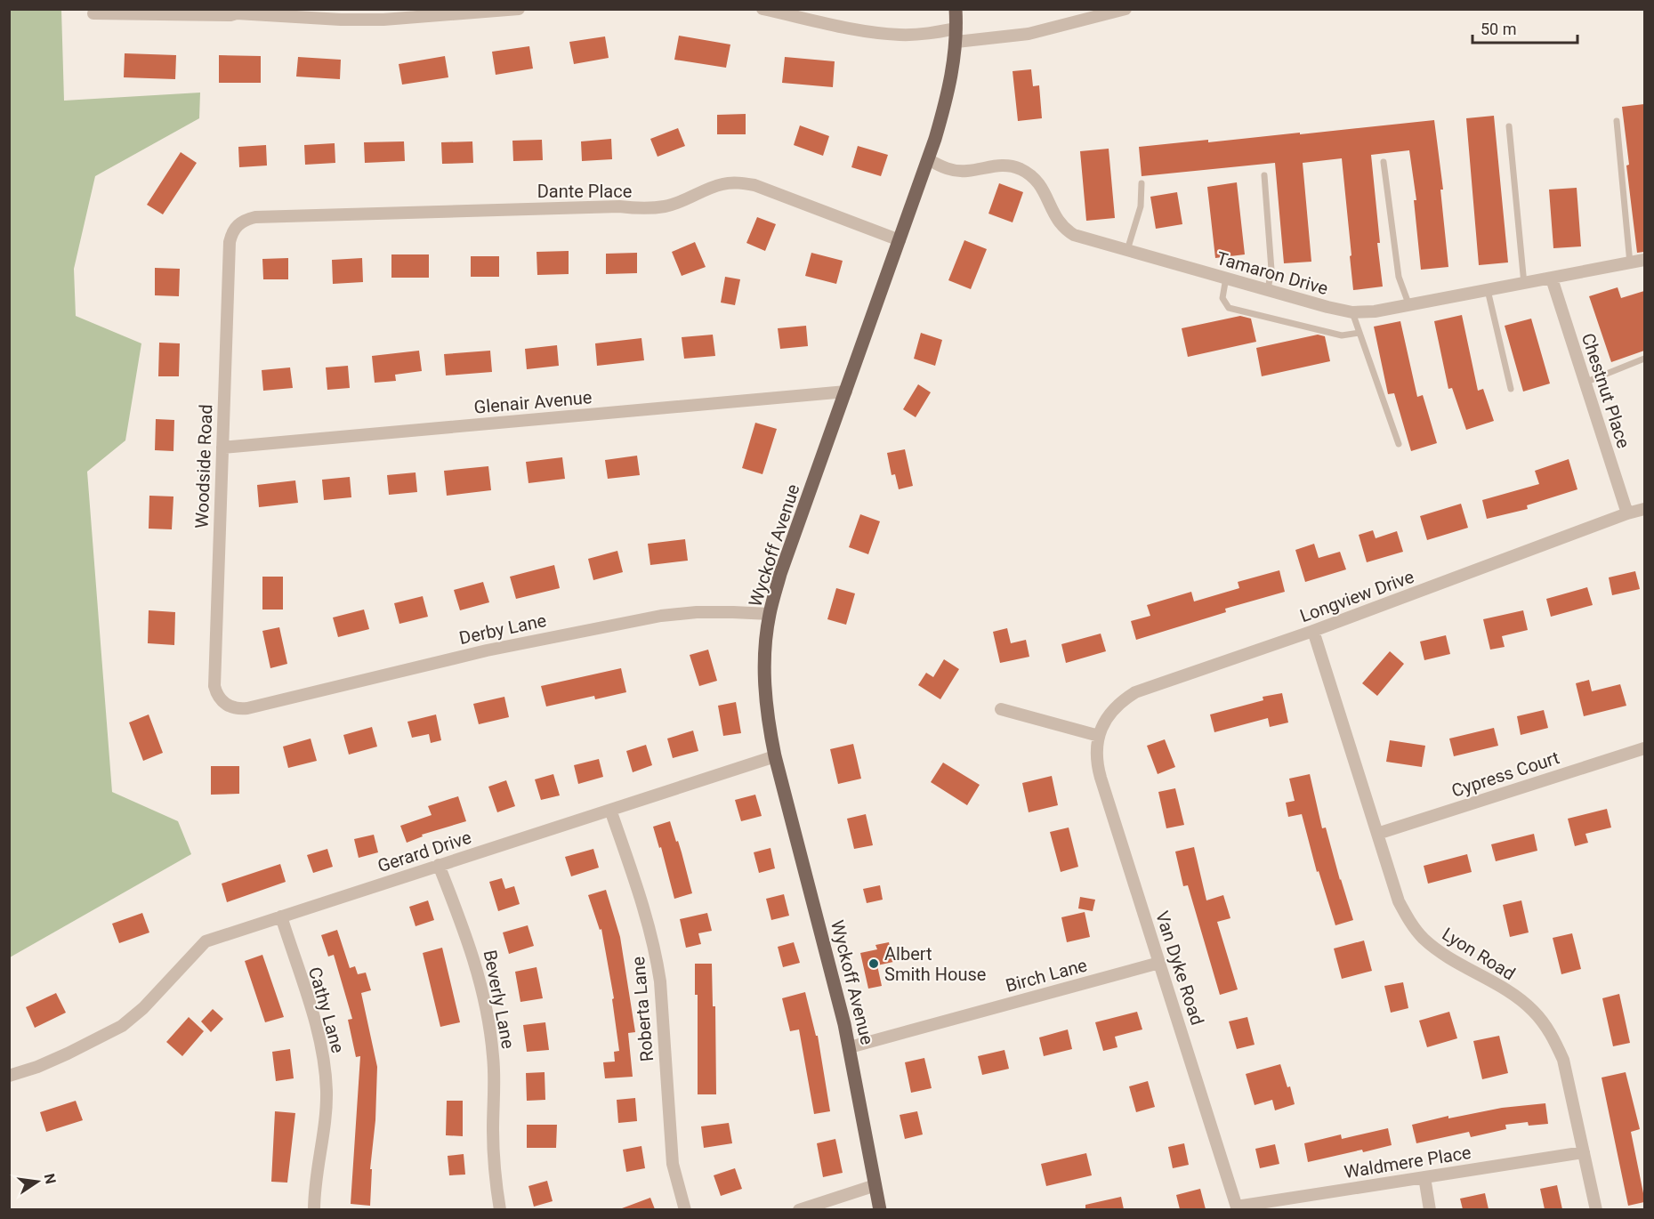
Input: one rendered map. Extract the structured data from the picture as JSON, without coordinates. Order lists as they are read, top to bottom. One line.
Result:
{"streets":{"main road":["Wyckoff Avenue"],"street":["Dante Place","Tamaron Drive","Chestnut Place","Glenair Avenue","Woodside Road","Longview Drive","Derby Lane","Cypress Court","Gerard Drive","Lyon Road","Van Dyke Road","Birch Lane","Beverly Lane","Roberta Lane","Cathy Lane","Waldmere Place"]},"crossings":[["Dante Place","Woodside Road"],["Dante Place","Wyckoff Avenue"],["Tamaron Drive","Chestnut Place"],["Tamaron Drive","Wyckoff Avenue"],["Chestnut Place","Longview Drive"],["Glenair Avenue","Woodside Road"],["Glenair Avenue","Wyckoff Avenue"],["Woodside Road","Derby Lane"],["Wyckoff Avenue","Derby Lane"],["Wyckoff Avenue","Gerard Drive"],["Wyckoff Avenue","Birch Lane"],["Longview Drive","Lyon Road"],["Longview Drive","Van Dyke Road"],["Cypress Court","Lyon Road"],["Gerard Drive","Beverly Lane"],["Gerard Drive","Roberta Lane"],["Gerard Drive","Cathy Lane"],["Lyon Road","Waldmere Place"],["Van Dyke Road","Birch Lane"],["Van Dyke Road","Waldmere Place"]],"places":["Albert Smith House"],"scale_bar":"50 m","north":"right"}
